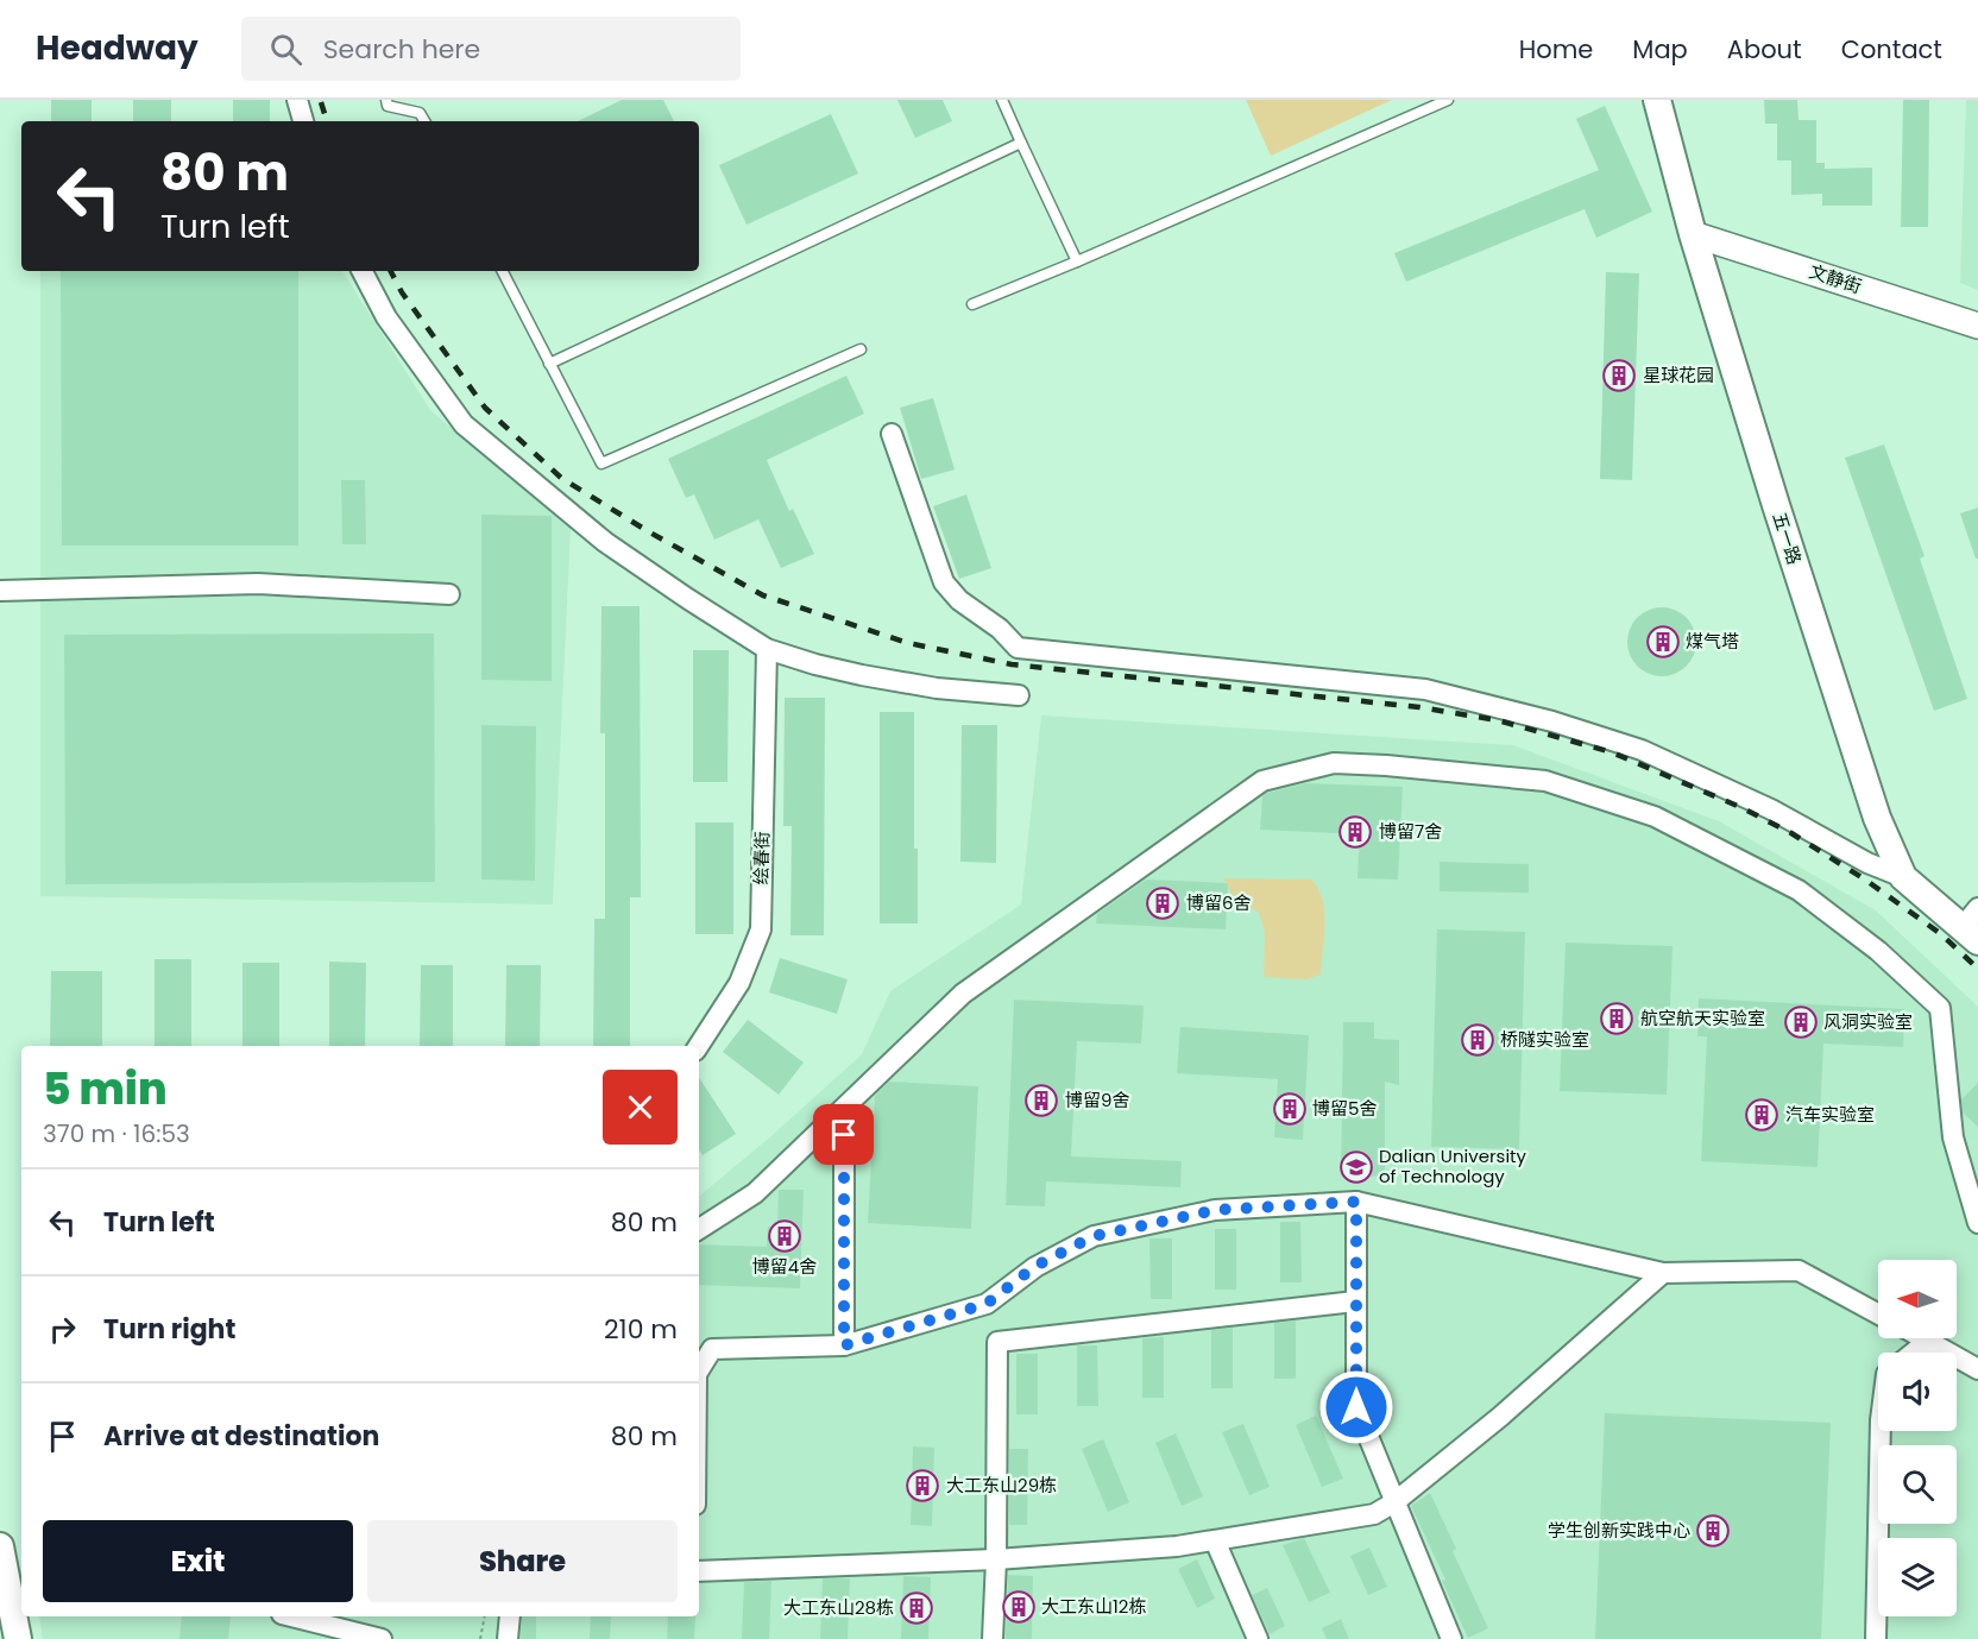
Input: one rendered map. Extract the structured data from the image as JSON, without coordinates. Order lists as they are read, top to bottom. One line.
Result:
{"streets":{"main road":["五一路"],"street":["文静街","绘春街"]},"crossings":[["文静街","五一路"]],"places":{"building":["星球花园","煤气塔","博留7舍","博留6舍","航空航天实验室","风洞实验室","桥隧实验室","博留9舍","博留5舍","汽车实验室","博留4舍","大工东山29栋","学生创新实践中心","大工东山12栋","大工东山28栋"],"school or university":["Dalian University of Technology"]},"north":"left","page":{"header":"Headway","search":"Search here","nav":["Home","Map","About","Contact"],"turn":["80 m","Turn left"],"heading":["5 min","370 m · 16:53"],"list":[{"name":"Turn left","value":"80 m"},{"name":"Turn right","value":"210 m"},{"name":"Arrive at destination","value":"80 m"}],"buttons":["Exit","Share"]}}
